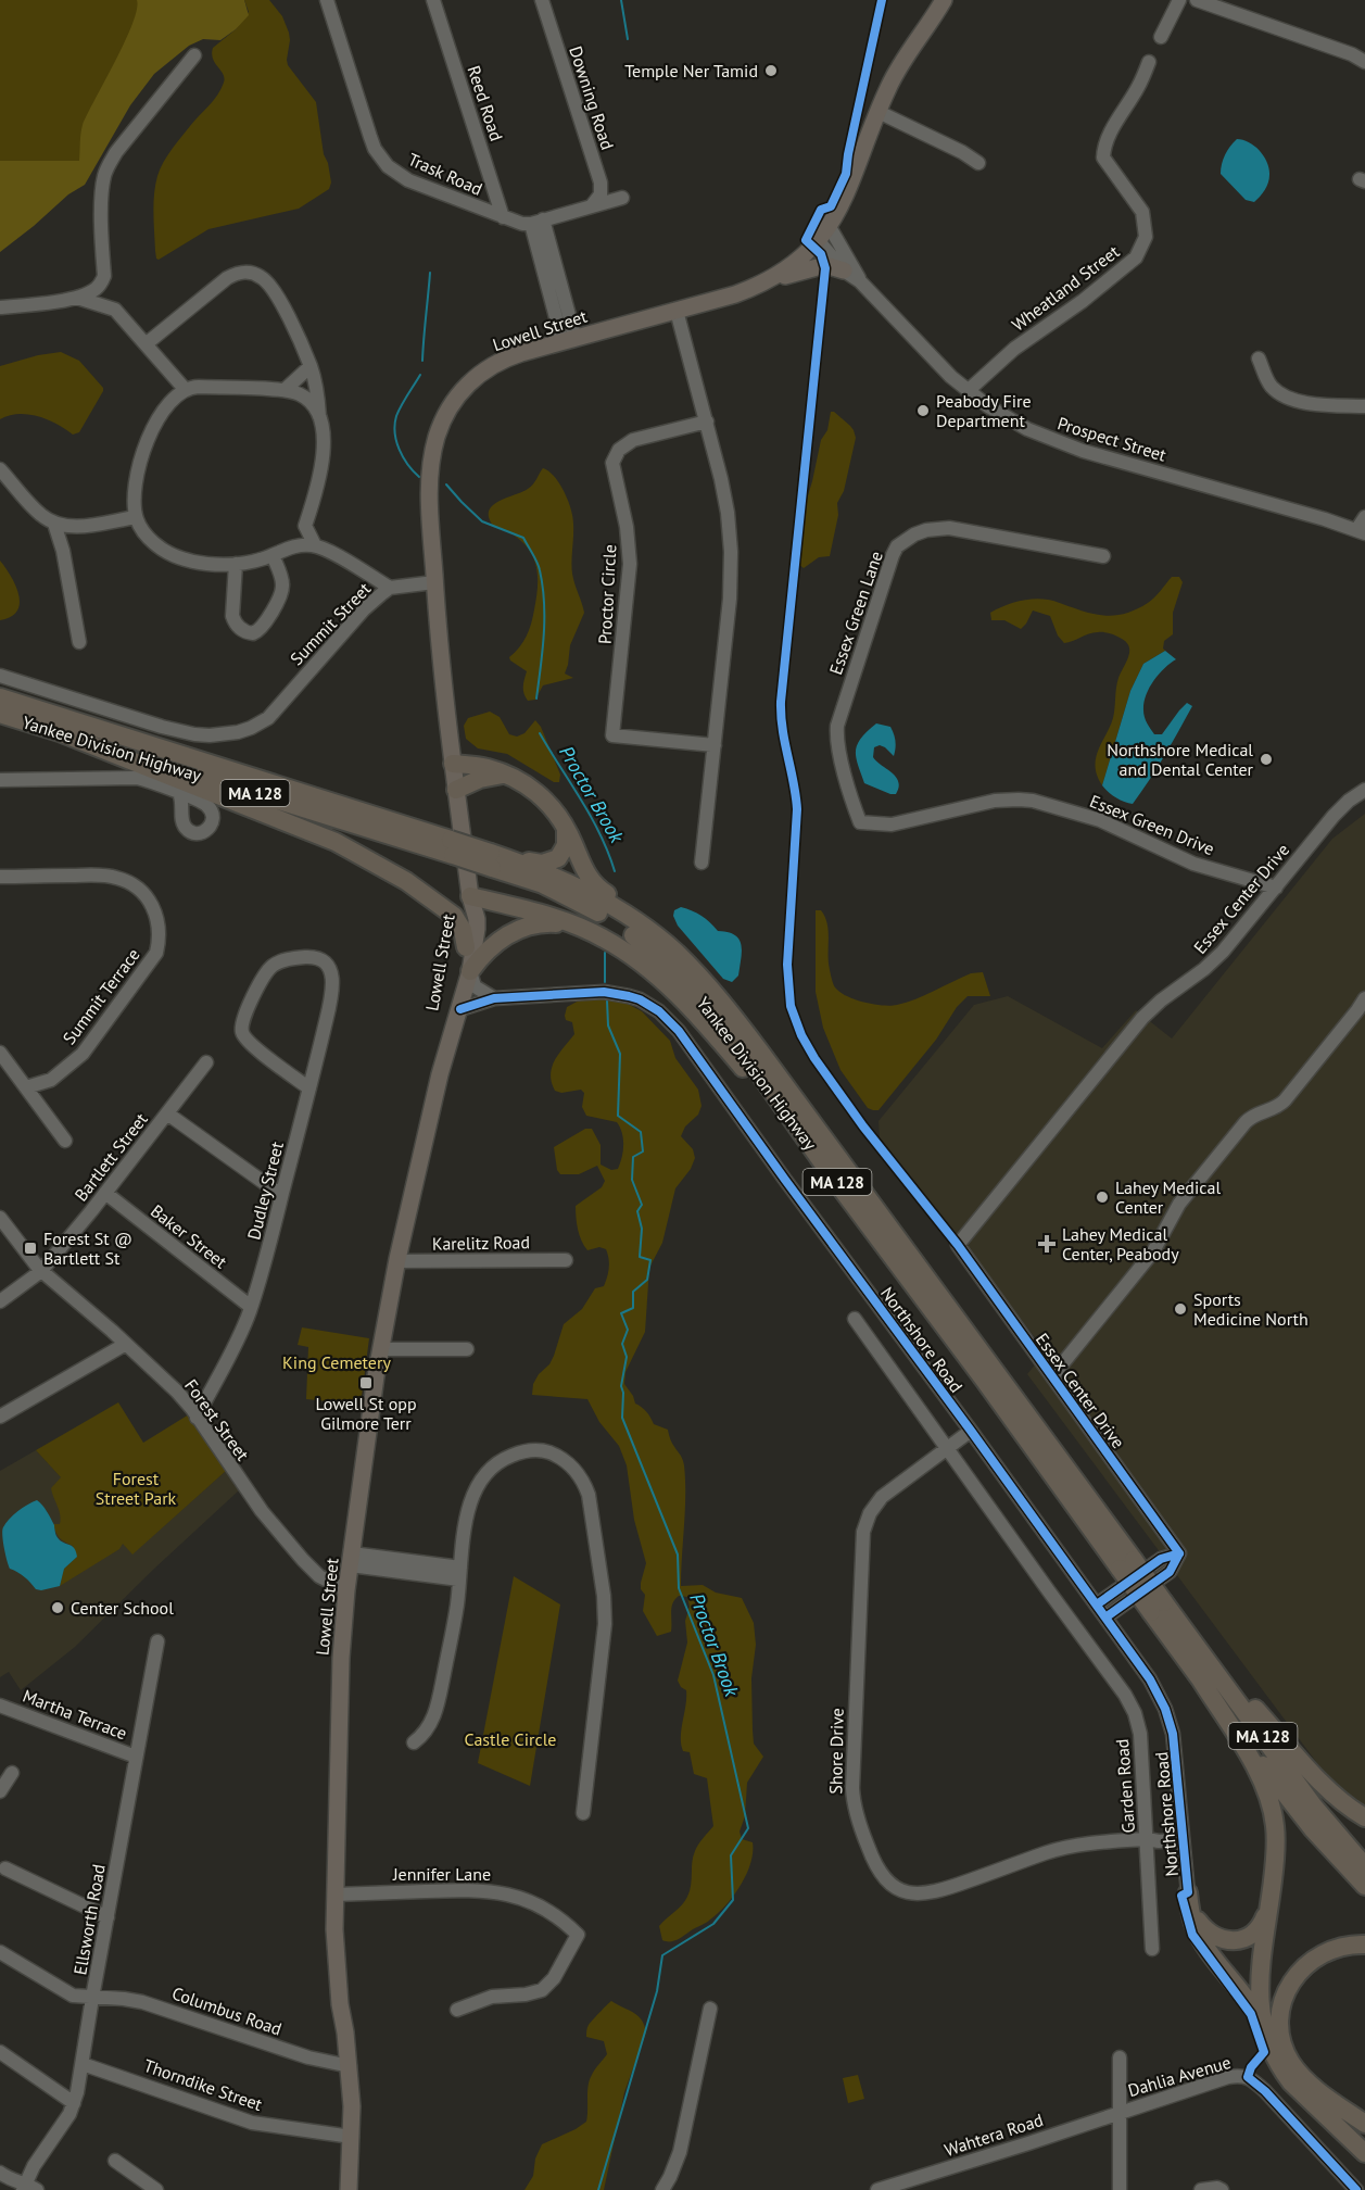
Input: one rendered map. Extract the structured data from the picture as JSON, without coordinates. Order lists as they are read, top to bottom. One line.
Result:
{"streets":{"highway":["Yankee Division Highway","MA 128"],"main road":["Lowell Street"],"street":["Downing Road","Reed Road","Trask Road","Wheatland Street","Prospect Street","Proctor Circle","Essex Green Lane","Summit Street","Essex Green Drive","Essex Center Drive","Summit Terrace","Bartlett Street","Dudley Street","Baker Street","Karelitz Road","Northshore Road","Forest Street","Martha Terrace","Shore Drive","Garden Road","Jennifer Lane","Ellsworth Road","Columbus Road","Dahlia Avenue","Thorndike Street","Wahtera Road"]},"crossings":[["Downing Road","Trask Road"],["Reed Road","Trask Road"],["Wheatland Street","Prospect Street"],["Lowell Street","Prospect Street"],["Lowell Street","Summit Street"],["Lowell Street","Karelitz Road"],["Lowell Street","Northshore Road"],["Lowell Street","Forest Street"],["Lowell Street","Jennifer Lane"],["Lowell Street","Columbus Road"],["Lowell Street","Thorndike Street"],["Essex Green Lane","Essex Green Drive"],["Summit Street","Yankee Division Highway"],["Essex Green Drive","Essex Center Drive"],["Bartlett Street","Baker Street"],["Bartlett Street","Forest Street"],["Dudley Street","Baker Street"],["Dudley Street","Forest Street"],["Northshore Road","Shore Drive"],["Martha Terrace","Ellsworth Road"],["Shore Drive","Garden Road"],["Ellsworth Road","Columbus Road"],["Ellsworth Road","Thorndike Street"],["Dahlia Avenue","Wahtera Road"]],"water":["Proctor Brook"],"parks":["King Cemetery","Forest Street Park","Castle Circle"],"places":{"other":["Temple Ner Tamid","Peabody Fire Department","Northshore Medical and Dental Center","Lahey Medical Center","Sports Medicine North","Center School"],"health":["Lahey Medical Center, Peabody"],"transit":["Forest St @ Bartlett St","Lowell St opp Gilmore Terr"]}}
